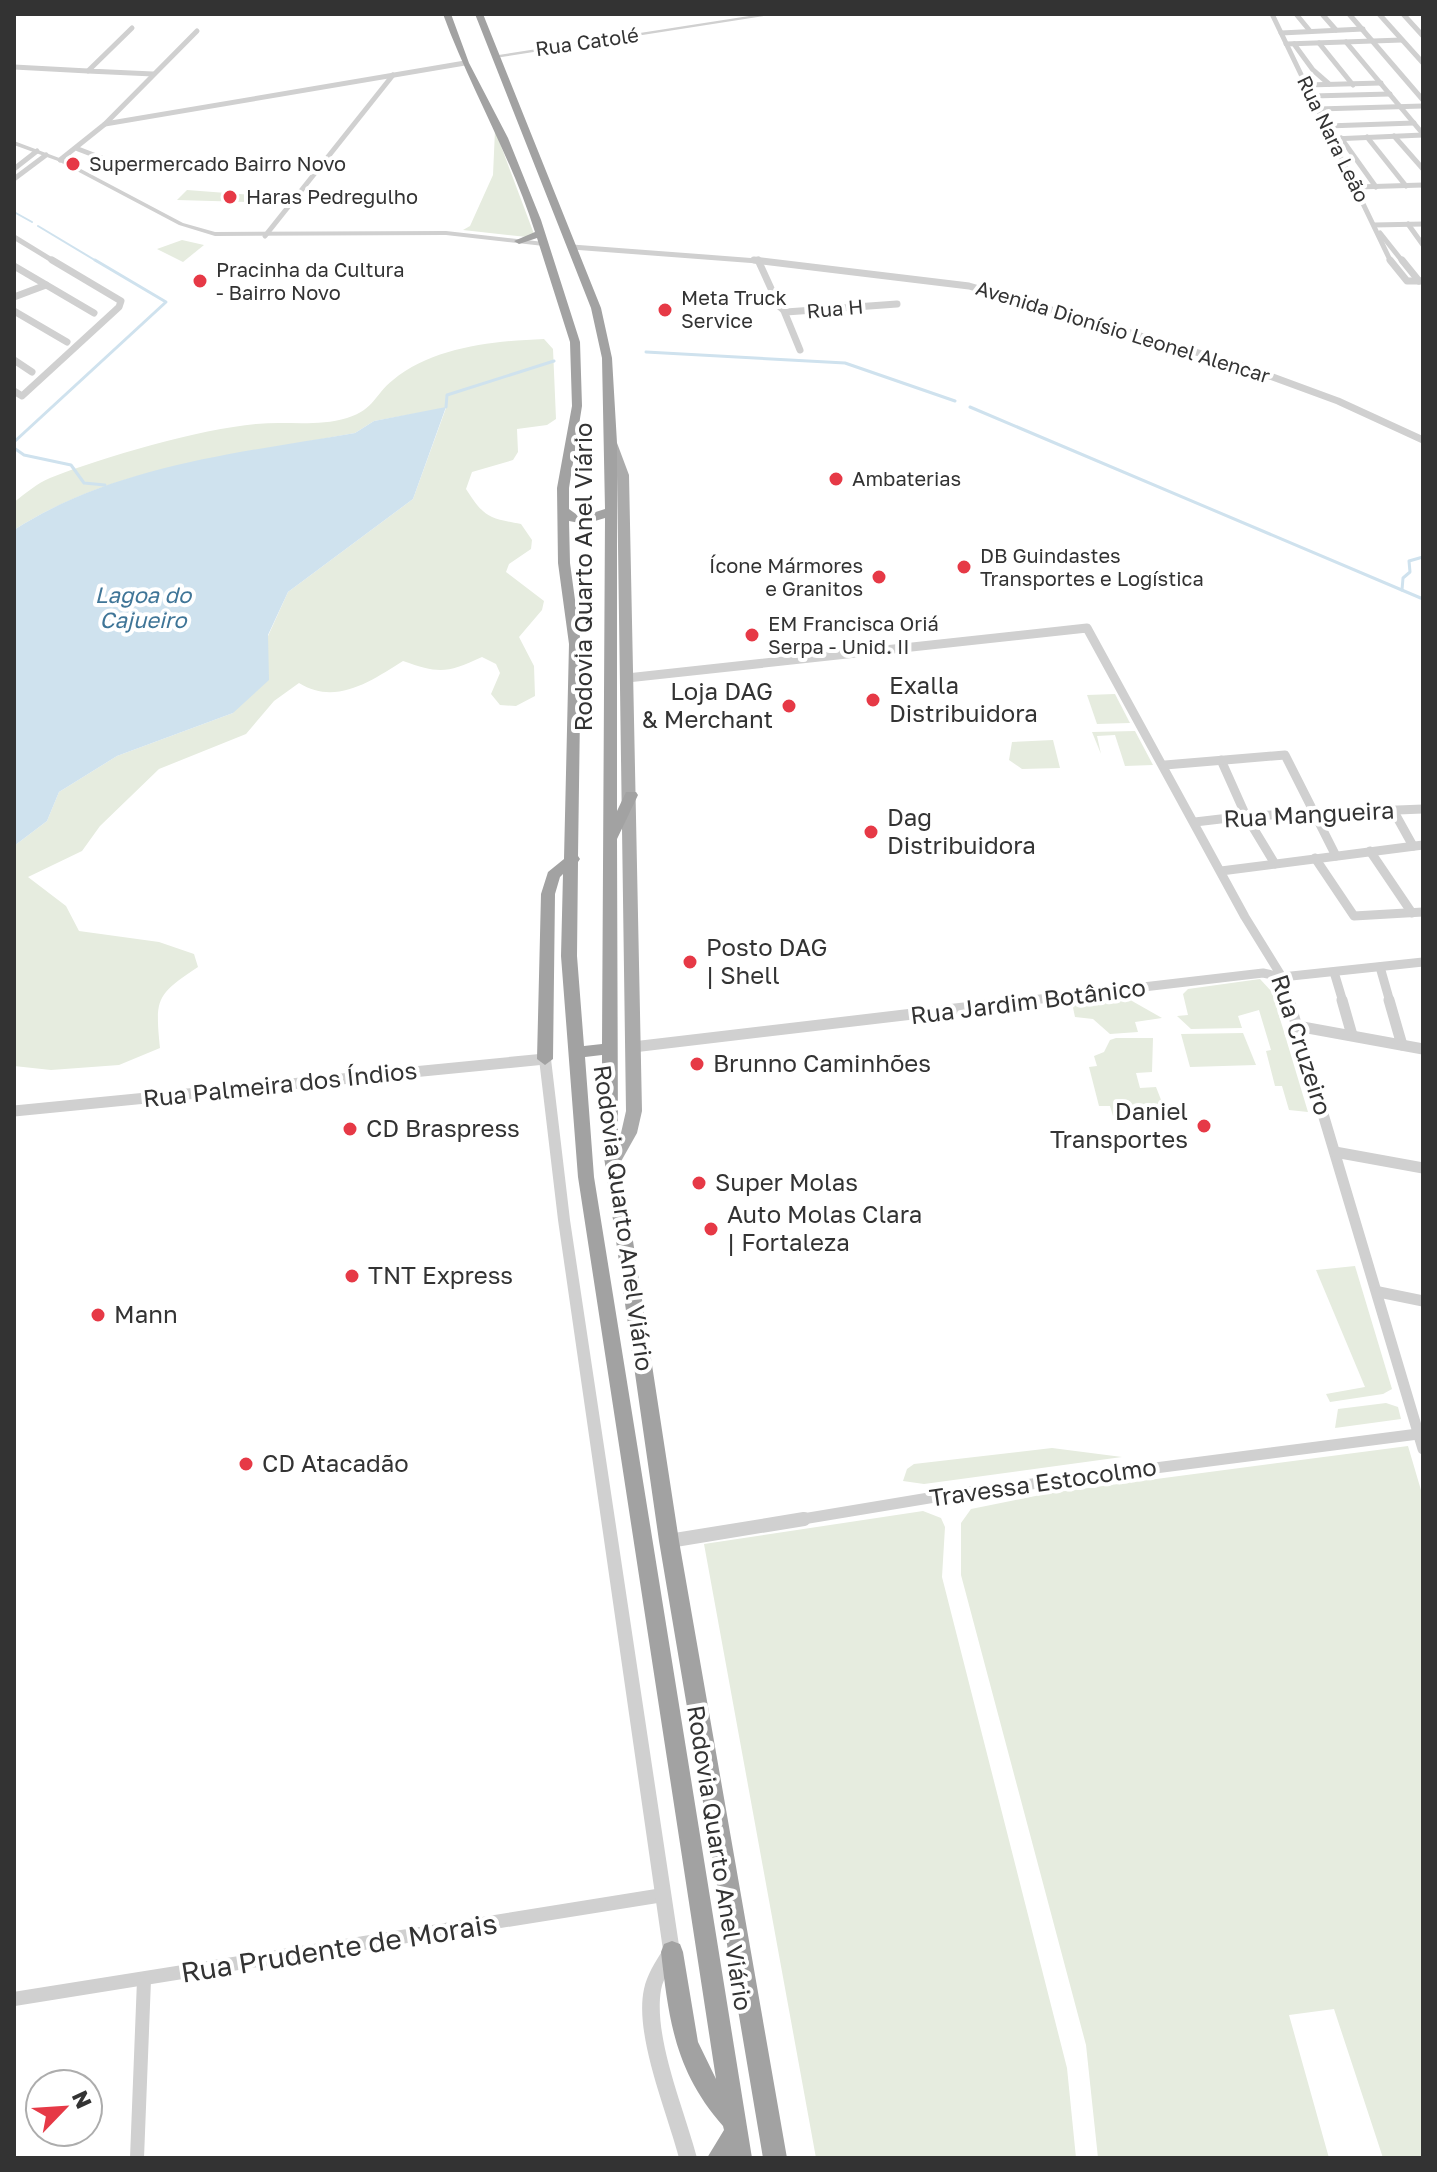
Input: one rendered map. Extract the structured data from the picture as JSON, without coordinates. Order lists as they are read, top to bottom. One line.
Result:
{"streets":{"highway":["Rodovia Quarto Anel Viário"],"street":["Rua Catolé","Rua Nara Leão","Rua H","Avenida Dionísio Leonel Alencar","Rua Mangueira","Rua Jardim Botânico","Rua Cruzeiro","Rua Palmeira dos Índios","Travessa Estocolmo","Rua Prudente de Morais"]},"crossings":[["Rua Catolé","Rodovia Quarto Anel Viário"],["Rua H","Avenida Dionísio Leonel Alencar"],["Avenida Dionísio Leonel Alencar","Rodovia Quarto Anel Viário"],["Rodovia Quarto Anel Viário","Travessa Estocolmo"],["Rua Mangueira","Rua Cruzeiro"],["Rua Jardim Botânico","Rua Cruzeiro"],["Rua Cruzeiro","Travessa Estocolmo"]],"water":["Lagoa do Cajueiro"],"places":["Supermercado Bairro Novo","Haras Pedregulho","Pracinha da Cultura - Bairro Novo","Meta Truck Service","Ambaterias","DB Guindastes Transportes e Logística","Ícone Mármores e Granitos","EM Francisca Oriá Serpa - Unid. II","Exalla Distribuidora","Loja DAG & Merchant","Dag Distribuidora","Posto DAG | Shell","Brunno Caminhões","Daniel Transportes","CD Braspress","Super Molas","Auto Molas Clara | Fortaleza","TNT Express","Mann","CD Atacadão"],"north":"top right"}
